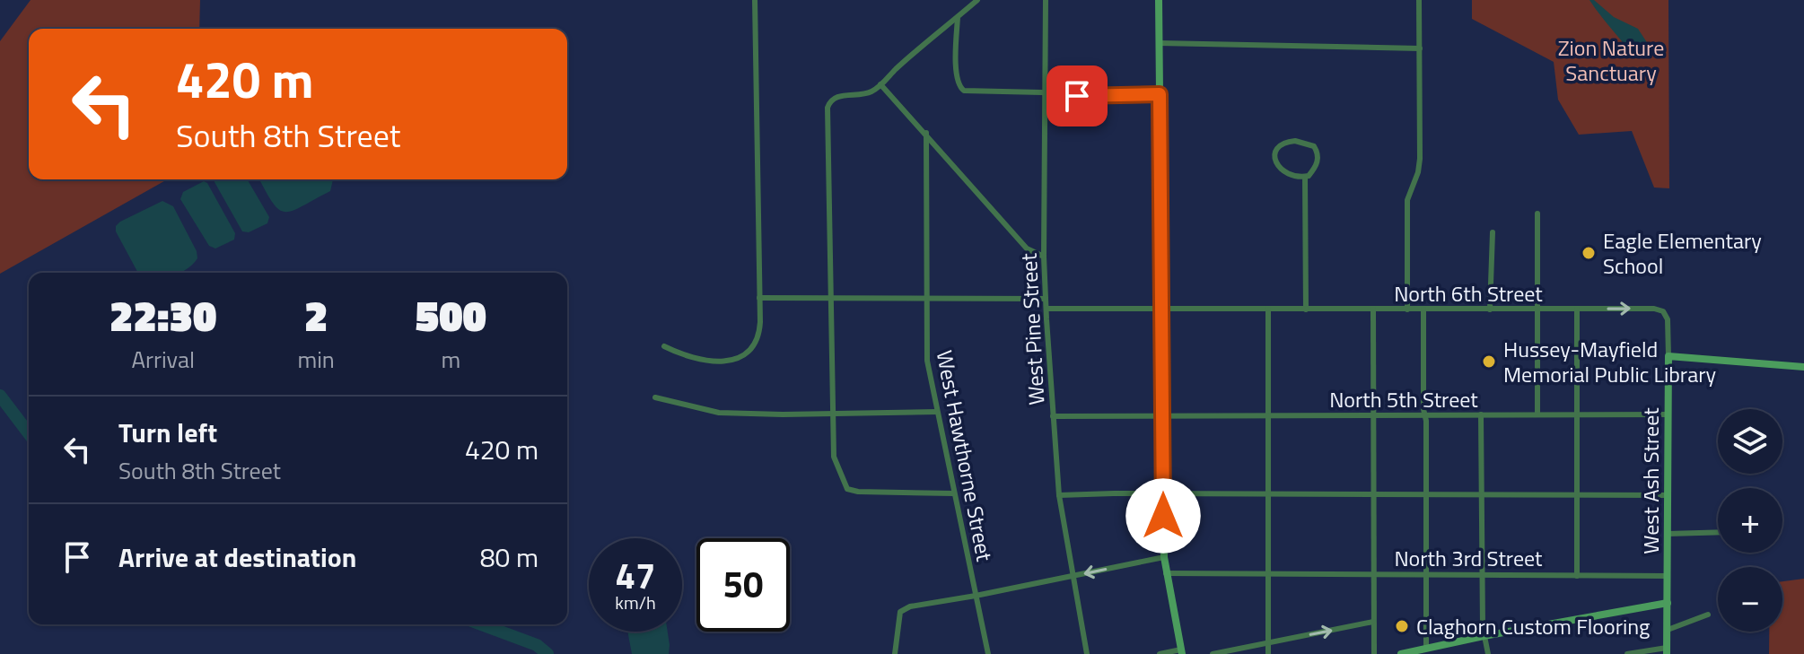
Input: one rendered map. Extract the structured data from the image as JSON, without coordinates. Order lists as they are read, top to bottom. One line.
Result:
{"streets":{"street":["North 6th Street","West Pine Street","North 5th Street","West Hawthorne Street","West Ash Street","North 3rd Street"]},"crossings":[["North 6th Street","West Pine Street"],["North 6th Street","West Ash Street"],["West Pine Street","North 5th Street"],["North 5th Street","West Ash Street"],["West Ash Street","North 3rd Street"]],"parks":["Zion Nature Sanctuary"],"places":["Eagle Elementary School","Hussey-Mayfield Memorial Public Library","Claghorn Custom Flooring"],"page":{"turn":["420 m","South 8th Street"],"eta":["22:30","Arrival","2","min","500","m"],"list":[{"name":"Turn left","note":"South 8th Street","value":"420 m"},{"name":"Arrive at destination","value":"80 m"}],"map_buttons":["+","−"],"speed":"47 km/h","limit":"50"}}
